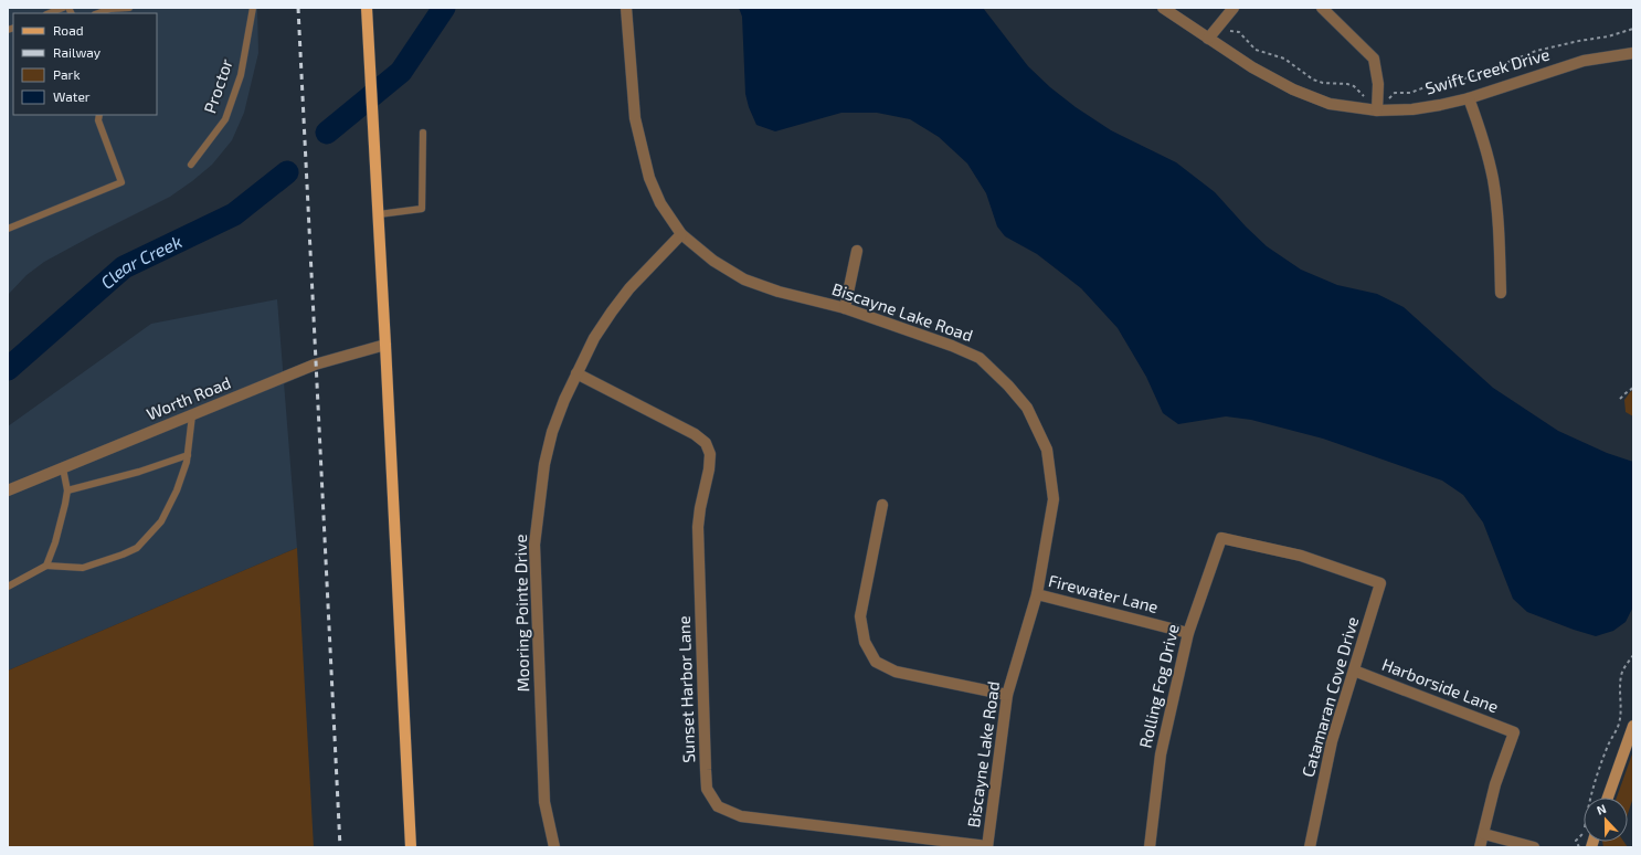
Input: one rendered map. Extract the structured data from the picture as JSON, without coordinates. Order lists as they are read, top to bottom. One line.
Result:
{"streets":{"street":["Swift Creek Drive","Biscayne Lake Road","Worth Road","Firewater Lane","Mooring Pointe Drive","Rolling Fog Drive","Harborside Lane","Sunset Harbor Lane","Catamaran Cove Drive"],"lane":["Proctor"]},"crossings":[["Biscayne Lake Road","Firewater Lane"],["Biscayne Lake Road","Mooring Pointe Drive"],["Biscayne Lake Road","Sunset Harbor Lane"],["Firewater Lane","Rolling Fog Drive"],["Mooring Pointe Drive","Sunset Harbor Lane"],["Rolling Fog Drive","Catamaran Cove Drive"],["Harborside Lane","Catamaran Cove Drive"]],"water":["Clear Creek"],"legend":["Road","Railway","Park","Water"],"north":"top"}
